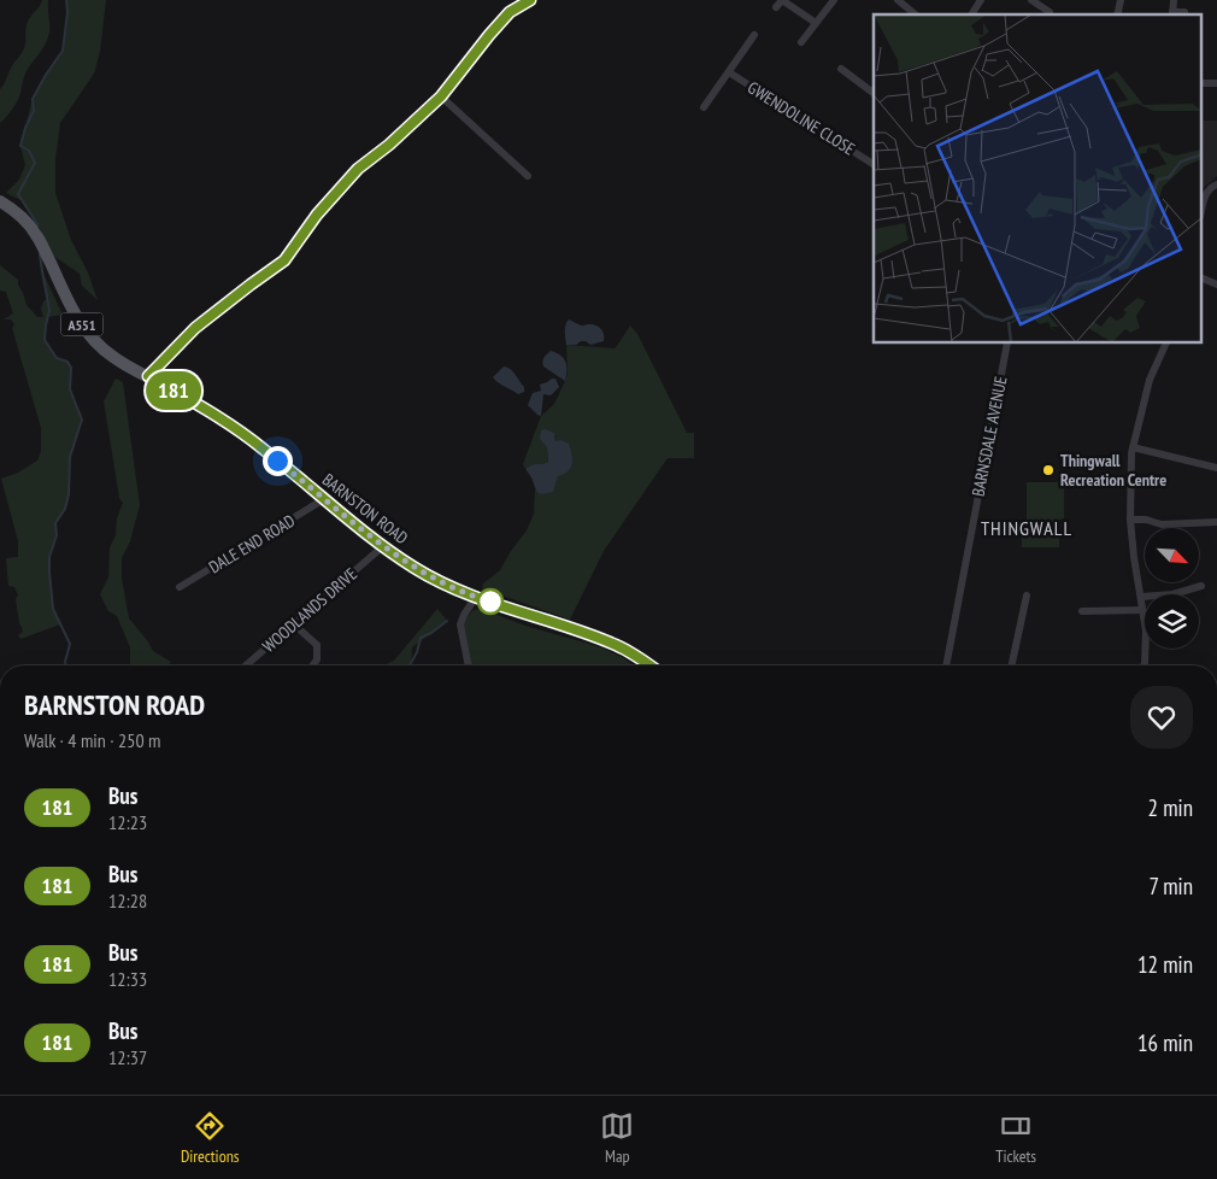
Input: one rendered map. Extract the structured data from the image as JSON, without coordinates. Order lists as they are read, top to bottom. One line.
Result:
{"streets":{"main road":["A551","BARNSTON ROAD"],"street":["GWENDOLINE CLOSE","BARNSDALE AVENUE","DALE END ROAD","WOODLANDS DRIVE"]},"crossings":[["BARNSTON ROAD","DALE END ROAD"],["BARNSTON ROAD","WOODLANDS DRIVE"]],"districts":["THINGWALL"],"places":["Thingwall Recreation Centre"],"lines":["bus line 181"],"north":"bottom right","page":{"on_map":"181","heading":["BARNSTON ROAD","Walk · 4 min · 250 m"],"list":[{"mark":"181","name":"Bus","note":"12:23","value":"2 min"},{"mark":"181","name":"Bus","note":"12:28","value":"7 min"},{"mark":"181","name":"Bus","note":"12:33","value":"12 min"},{"mark":"181","name":"Bus","note":"12:37","value":"16 min"}],"tabs":["Directions","Map","Tickets"]}}
